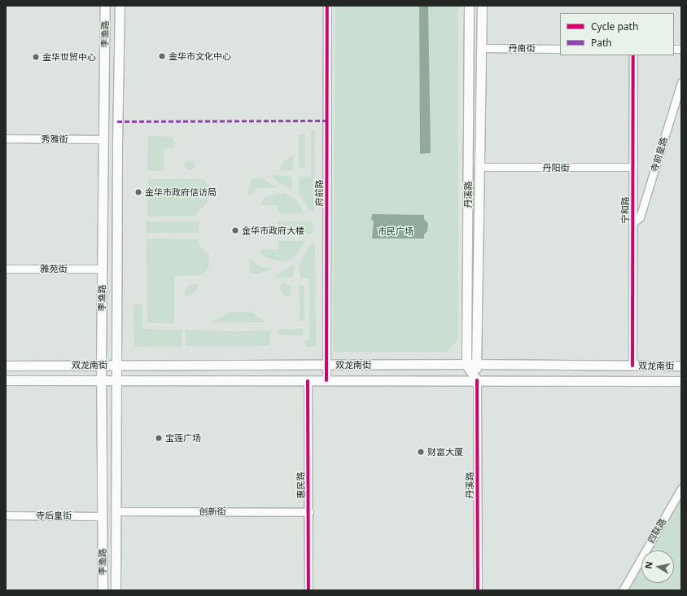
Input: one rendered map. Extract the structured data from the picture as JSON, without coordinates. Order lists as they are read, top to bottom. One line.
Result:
{"streets":{"main road":["李渔路","丹溪路","双龙南街"],"street":["丹南街","秀雅街","寺前皇路","丹阳街","府前路","宁和路","雅苑街","惠民路","创新街","寺后皇街","四联路"]},"crossings":[["李渔路","秀雅街"],["李渔路","雅苑街"],["李渔路","双龙南街"],["李渔路","创新街"],["李渔路","寺后皇街"],["丹南街","丹溪路"],["寺前皇路","宁和路"],["丹阳街","丹溪路"],["丹阳街","宁和路"],["府前路","双龙南街"],["丹溪路","双龙南街"],["宁和路","双龙南街"],["双龙南街","惠民路"],["惠民路","创新街"]],"parks":["市民广场"],"places":["金华市文化中心","金华世贸中心","金华市政府信访局","金华市政府大楼","宝莲广场","财富大厦"],"legend":["Cycle path","Path"],"north":"left"}
